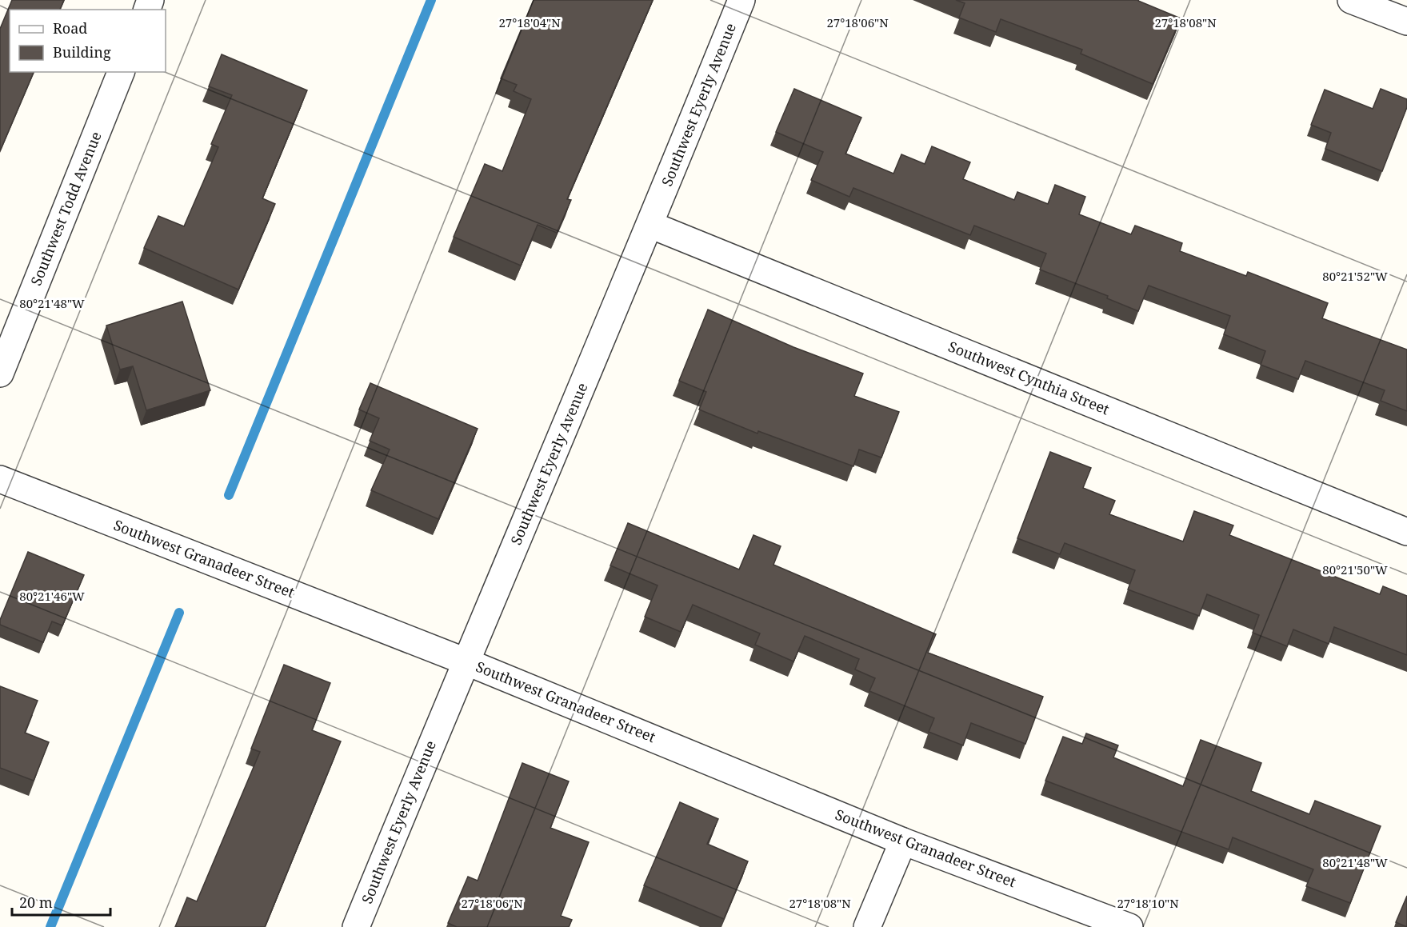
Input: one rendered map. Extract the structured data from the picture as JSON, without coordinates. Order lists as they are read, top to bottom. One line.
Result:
{"streets":{"street":["Southwest Eyerly Avenue","Southwest Todd Avenue","Southwest Cynthia Street","Southwest Granadeer Street"]},"crossings":[["Southwest Eyerly Avenue","Southwest Cynthia Street"],["Southwest Eyerly Avenue","Southwest Granadeer Street"]],"legend":["Road","Building"],"scale_bar":"20 m","coordinates":["27°18'04\"N","27°18'06\"N","27°18'08\"N","80°21'52\"W","80°21'48\"W","80°21'50\"W","80°21'46\"W","27°18'10\"N"]}
